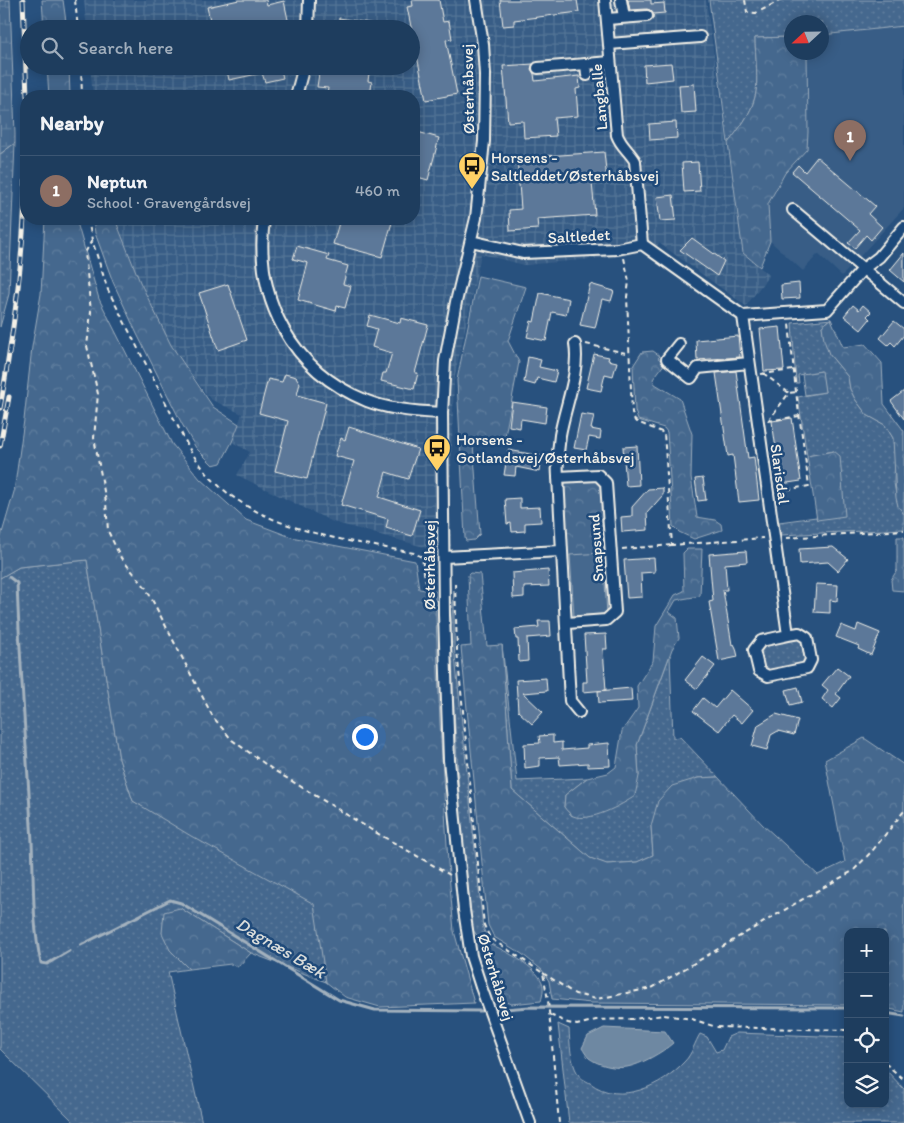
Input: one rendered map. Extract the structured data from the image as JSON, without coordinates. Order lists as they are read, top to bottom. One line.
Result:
{"streets":{"street":["Østerhåbsvej","Langballe","Saltledet","Slarisdal","Snapsund"]},"crossings":[["Østerhåbsvej","Saltledet"],["Langballe","Saltledet"]],"water":["Dagnæs Bæk"],"places":{"bus stop":["Horsens - Saltleddet/Østerhåbsvej","Horsens - Gotlandsvej/Østerhåbsvej"]},"north":"left","page":{"search":"Search here","heading":"Nearby","pins":"1","list":[{"mark":"1","name":"Neptun","note":"School · Gravengårdsvej","value":"460 m"}],"map_buttons":["+","−"]}}
